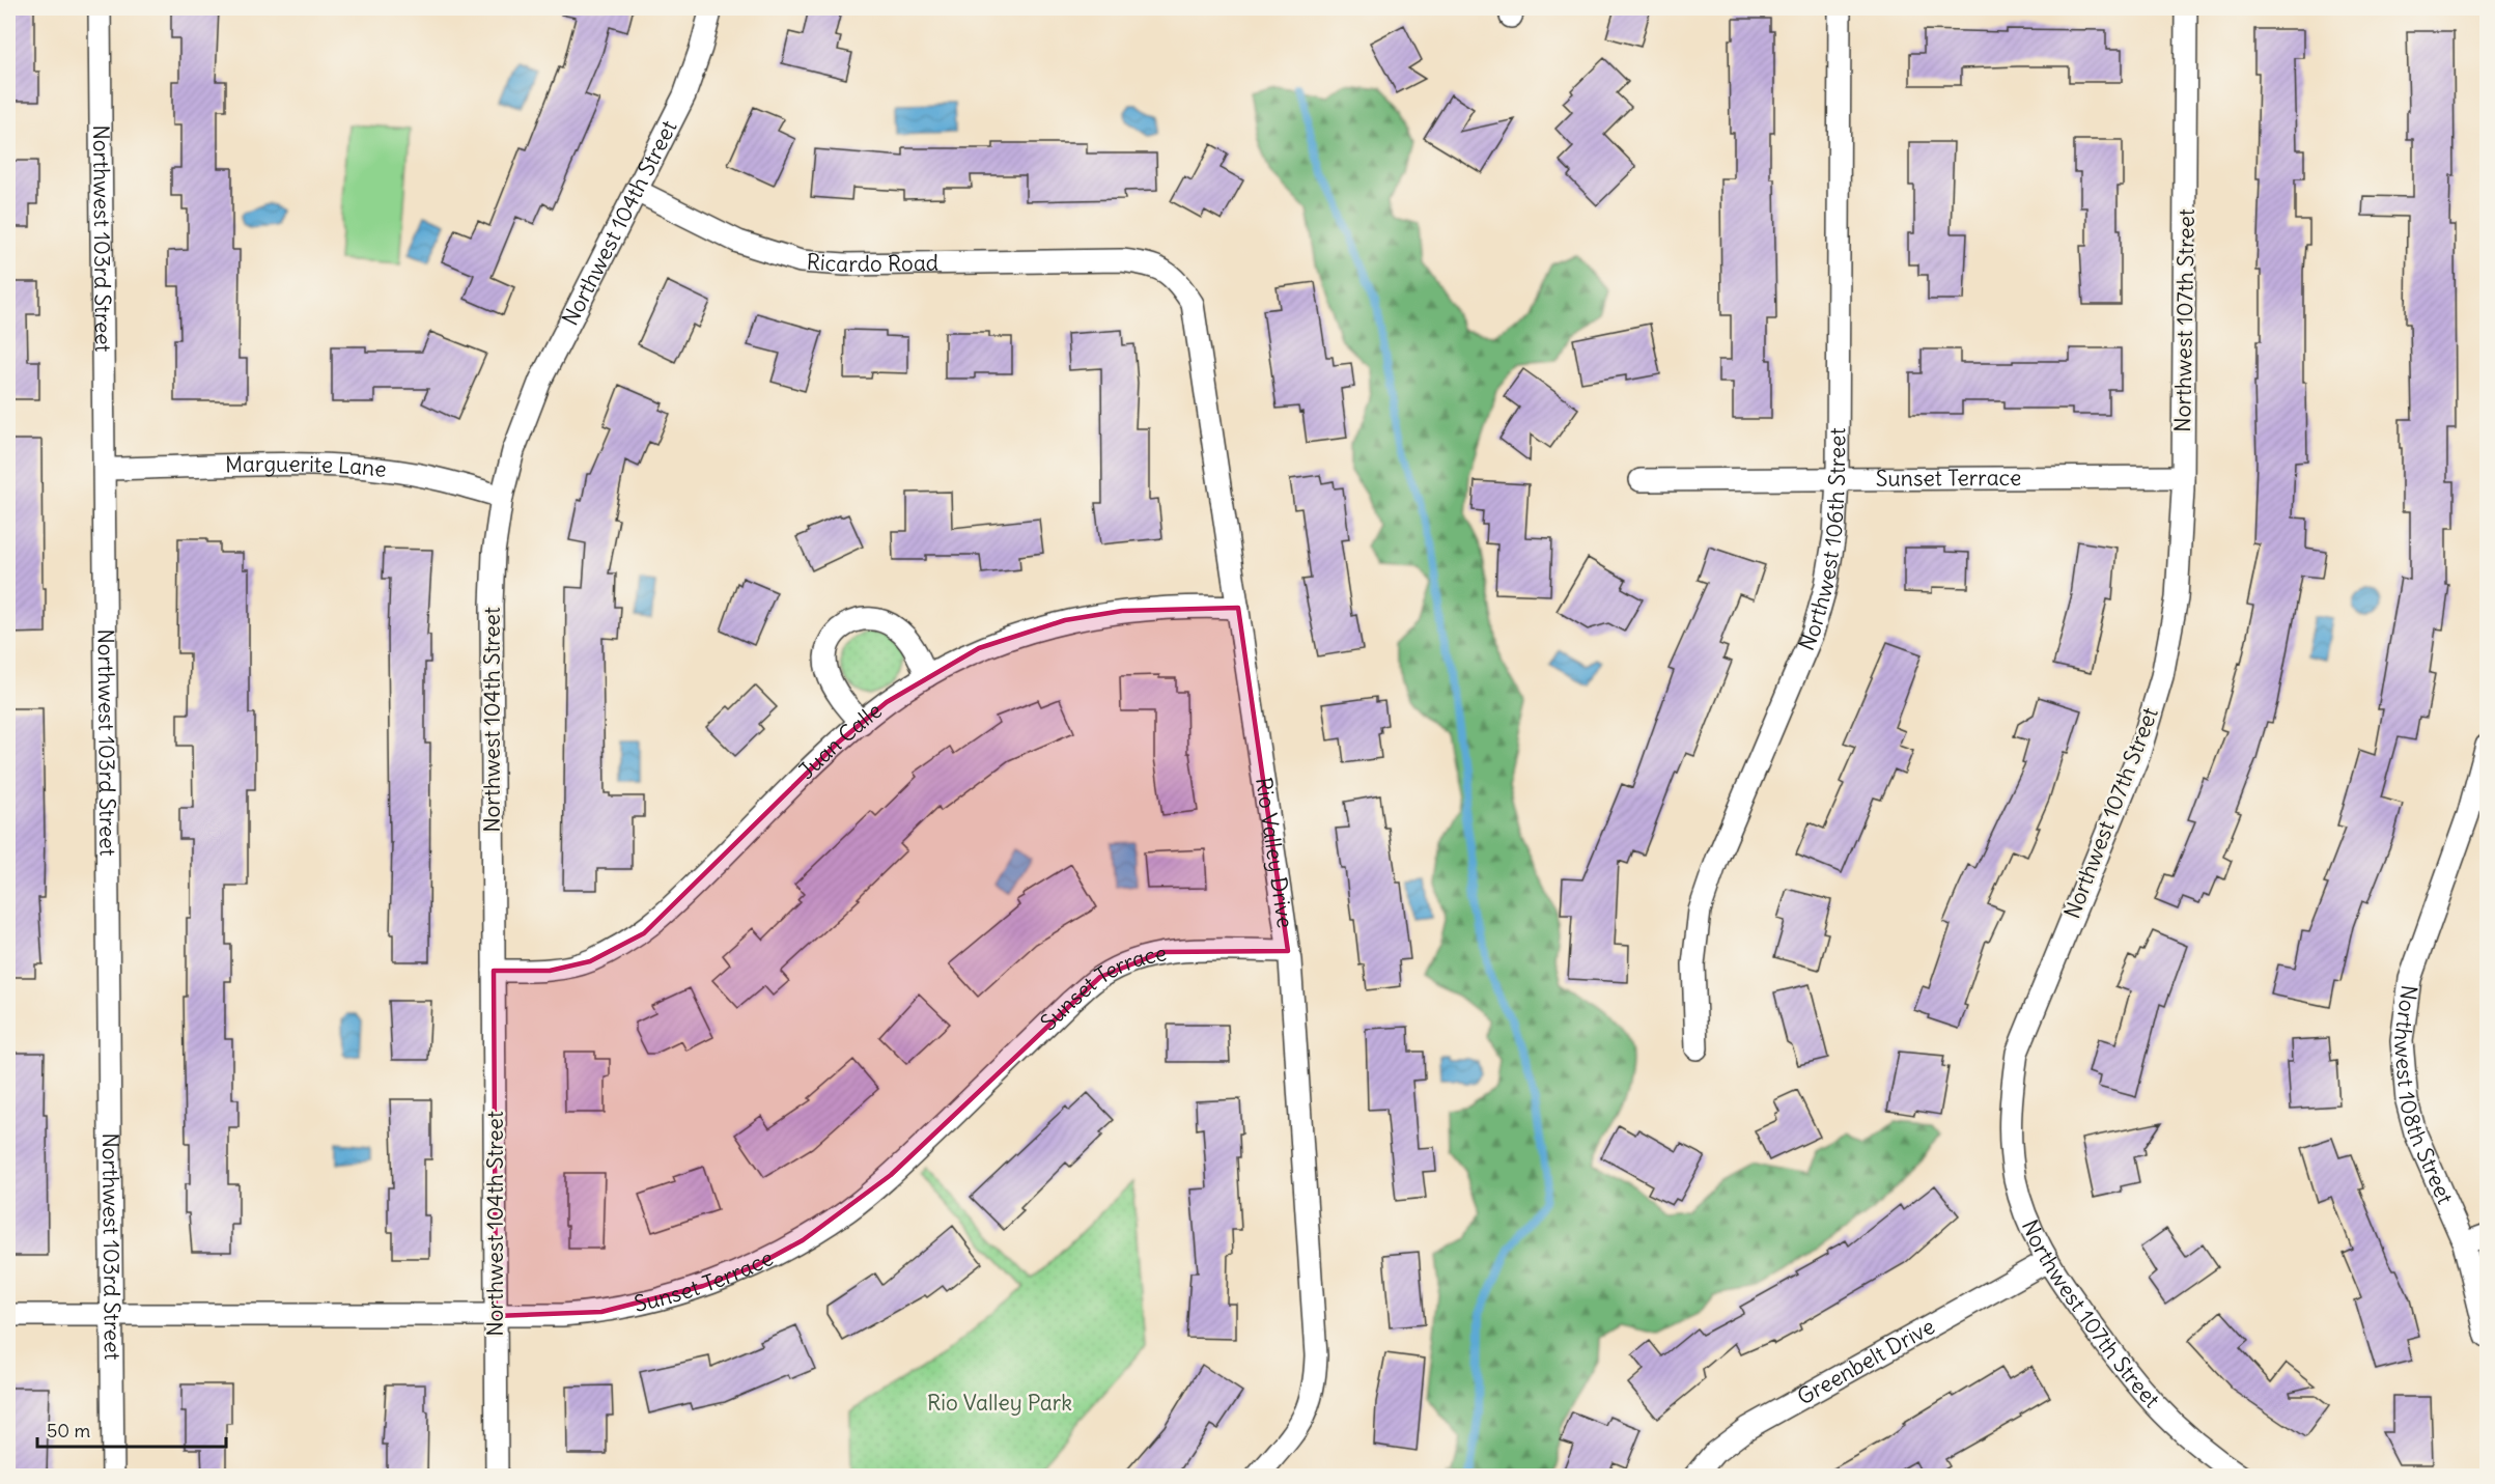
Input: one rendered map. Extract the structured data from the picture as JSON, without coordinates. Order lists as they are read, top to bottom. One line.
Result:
{"streets":{"street":["Northwest 104th Street","Northwest 103rd Street","Ricardo Road","Northwest 107th Street","Marguerite Lane","Sunset Terrace","Northwest 106th Street","Juan Calle","Rio Valley Drive","Northwest 108th Street","Greenbelt Drive"]},"crossings":[["Northwest 104th Street","Ricardo Road"],["Northwest 104th Street","Marguerite Lane"],["Northwest 104th Street","Sunset Terrace"],["Northwest 104th Street","Juan Calle"],["Northwest 103rd Street","Marguerite Lane"],["Northwest 103rd Street","Sunset Terrace"],["Ricardo Road","Rio Valley Drive"],["Northwest 107th Street","Sunset Terrace"],["Northwest 107th Street","Greenbelt Drive"],["Sunset Terrace","Northwest 106th Street"],["Sunset Terrace","Rio Valley Drive"],["Juan Calle","Rio Valley Drive"]],"parks":["Rio Valley Park"],"scale_bar":"50 m"}
